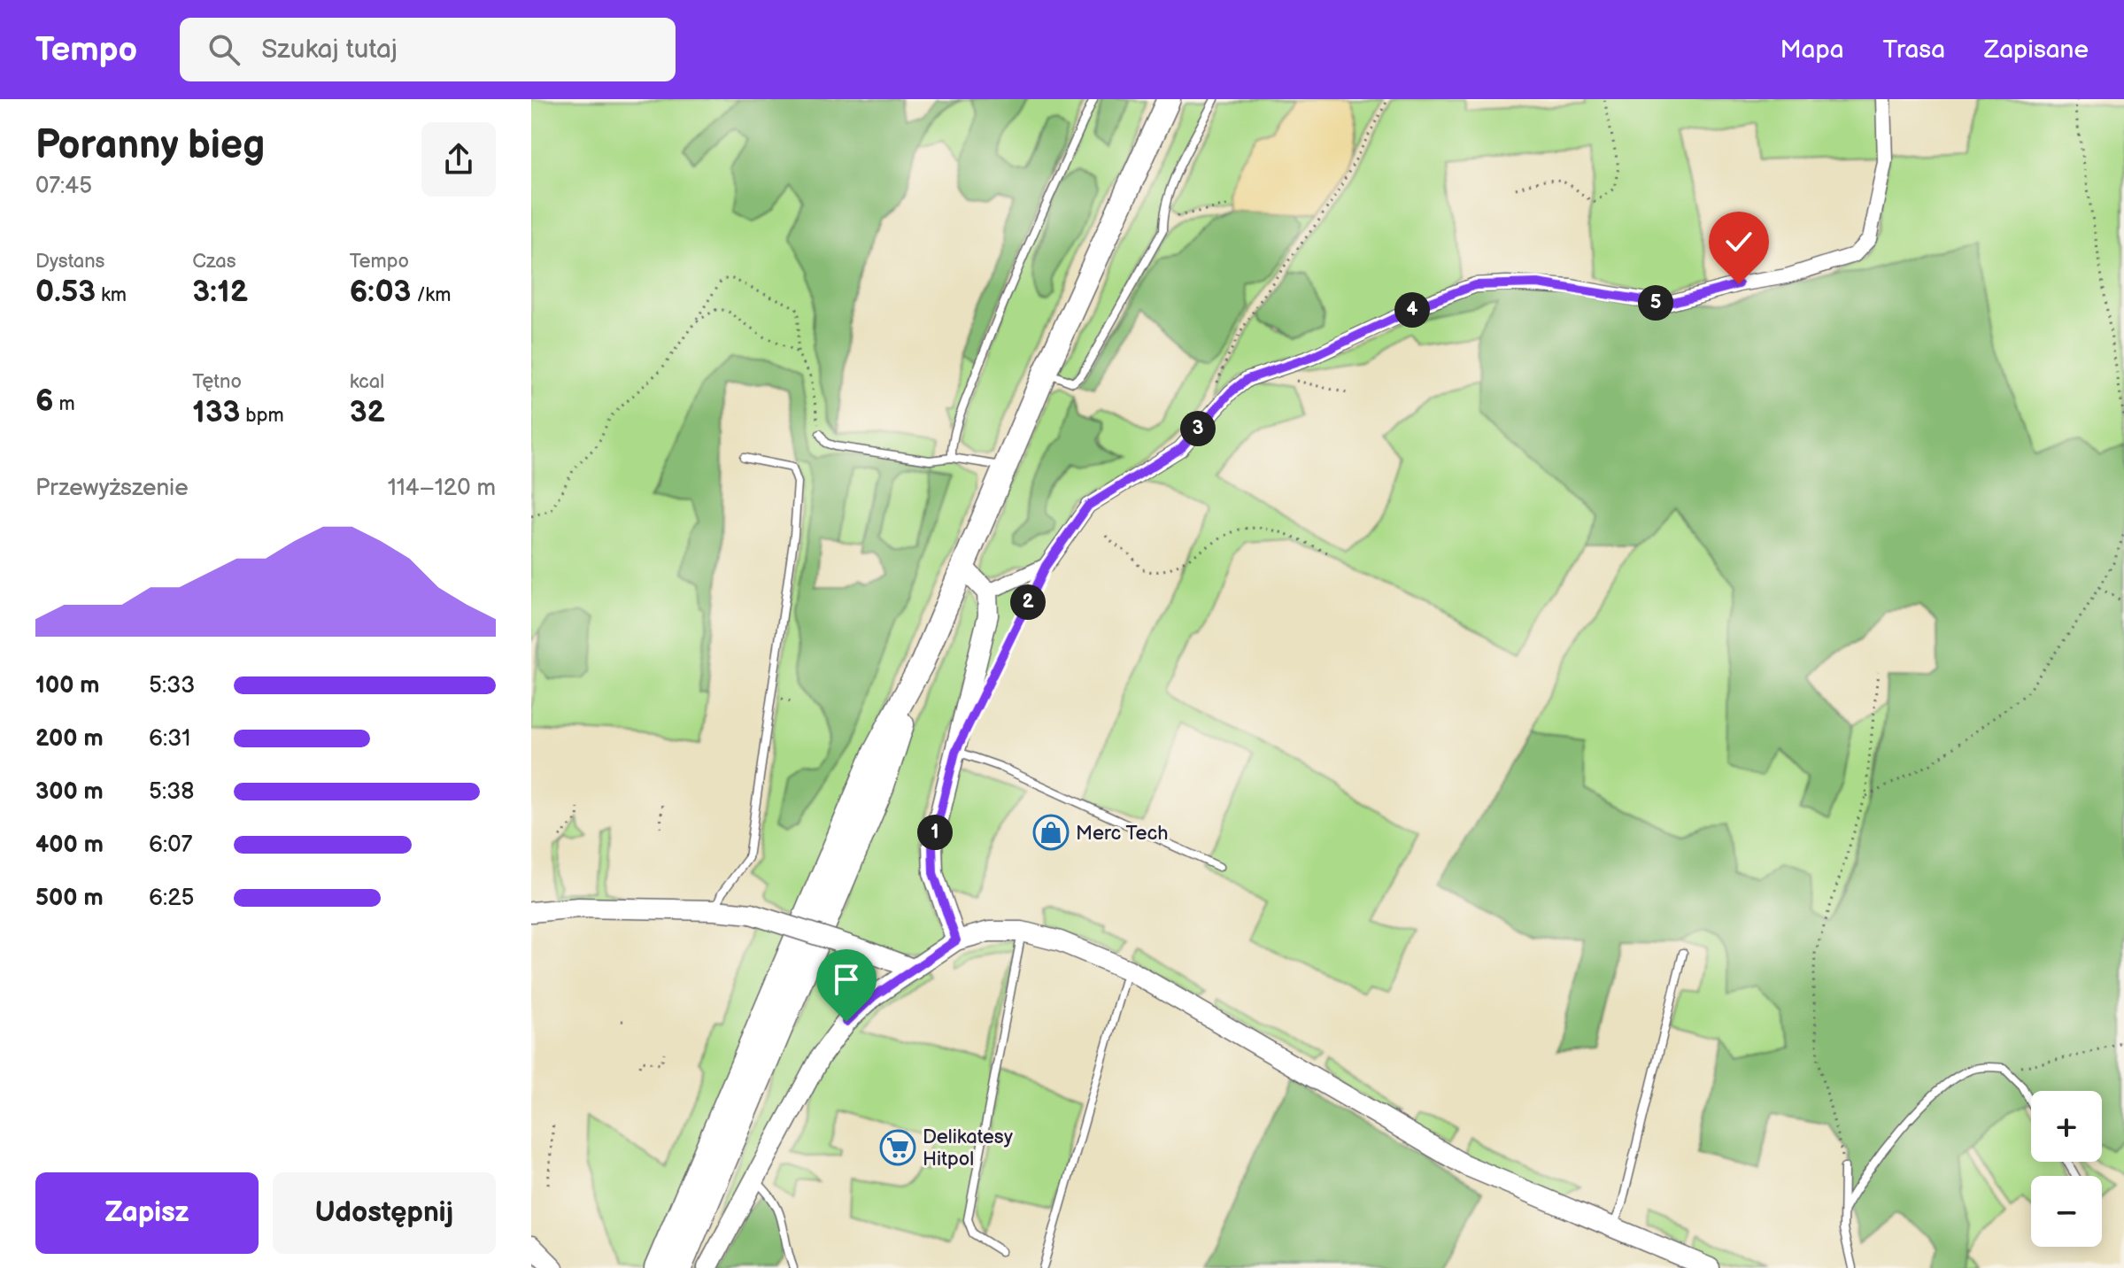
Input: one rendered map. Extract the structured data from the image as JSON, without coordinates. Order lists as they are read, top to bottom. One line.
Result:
{"places":{"shop":["Merc Tech"],"supermarket":["Delikatesy Hitpol"]},"page":{"header":"Tempo","search":"Szukaj tutaj","nav":["Mapa","Trasa","Zapisane"],"heading":["Poranny bieg","07:45"],"stats":[["Dystans","0.53 km"],["Czas","3:12"],["Tempo","6:03 /km"],["6 m"],["Tętno","133 bpm"],["kcal","32"]],"pins":["5","4","3","2","1"],"chart":["Przewyższenie","114–120 m"],"list":[{"name":"100 m","note":"5:33"},{"name":"200 m","note":"6:31"},{"name":"300 m","note":"5:38"},{"name":"400 m","note":"6:07"},{"name":"500 m","note":"6:25"}],"map_buttons":["+","−"],"buttons":["Zapisz","Udostępnij"]}}
